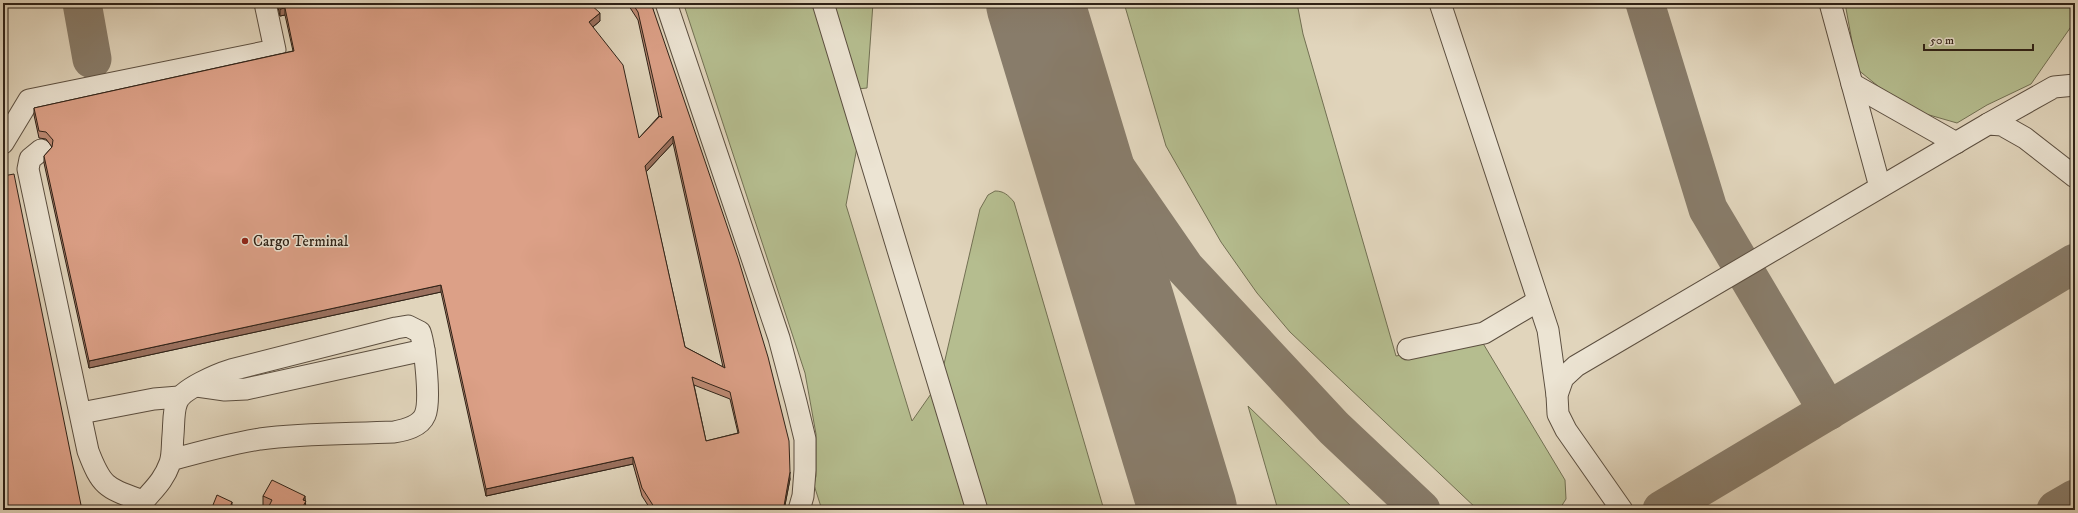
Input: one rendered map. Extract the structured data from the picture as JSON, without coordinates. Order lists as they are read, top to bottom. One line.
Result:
{"places":["Cargo Terminal"],"scale_bar":"50 m"}
